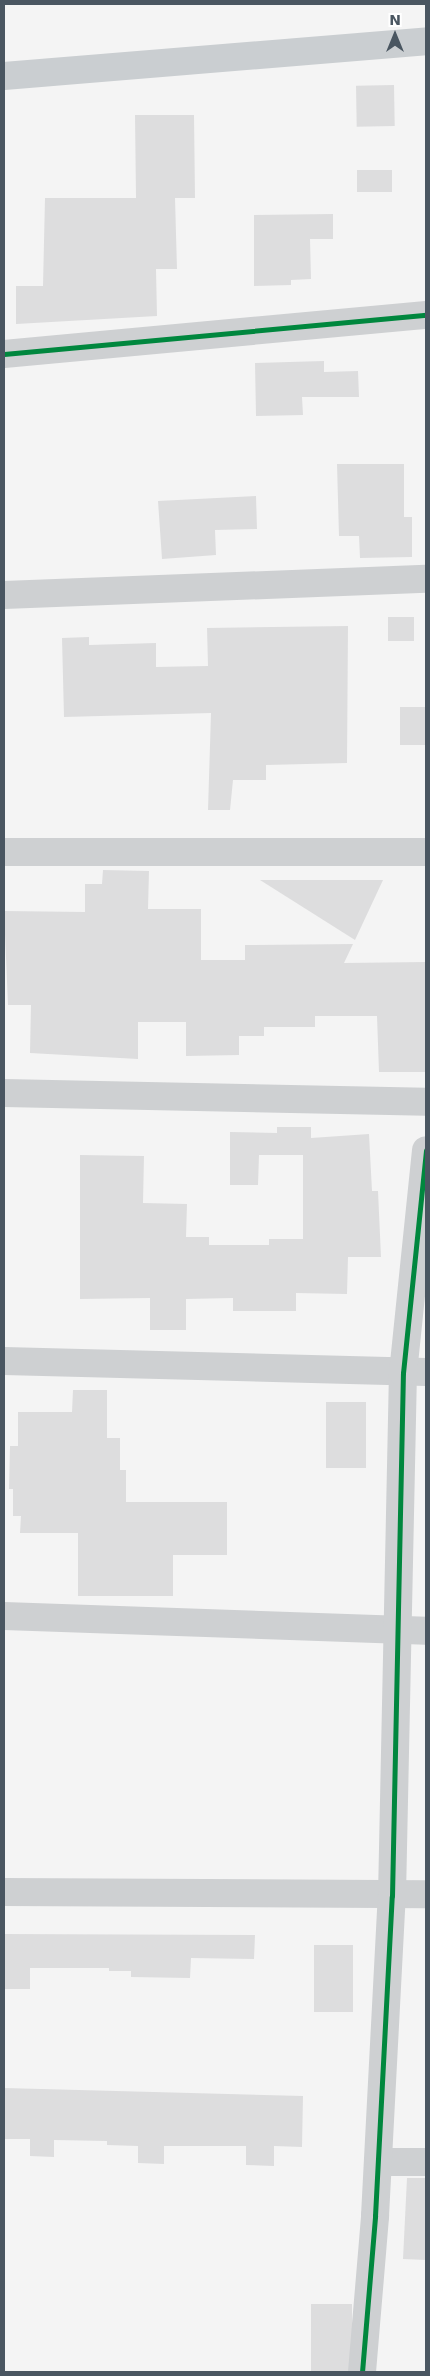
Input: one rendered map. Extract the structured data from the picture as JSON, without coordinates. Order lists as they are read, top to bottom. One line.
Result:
{"north":"top"}
